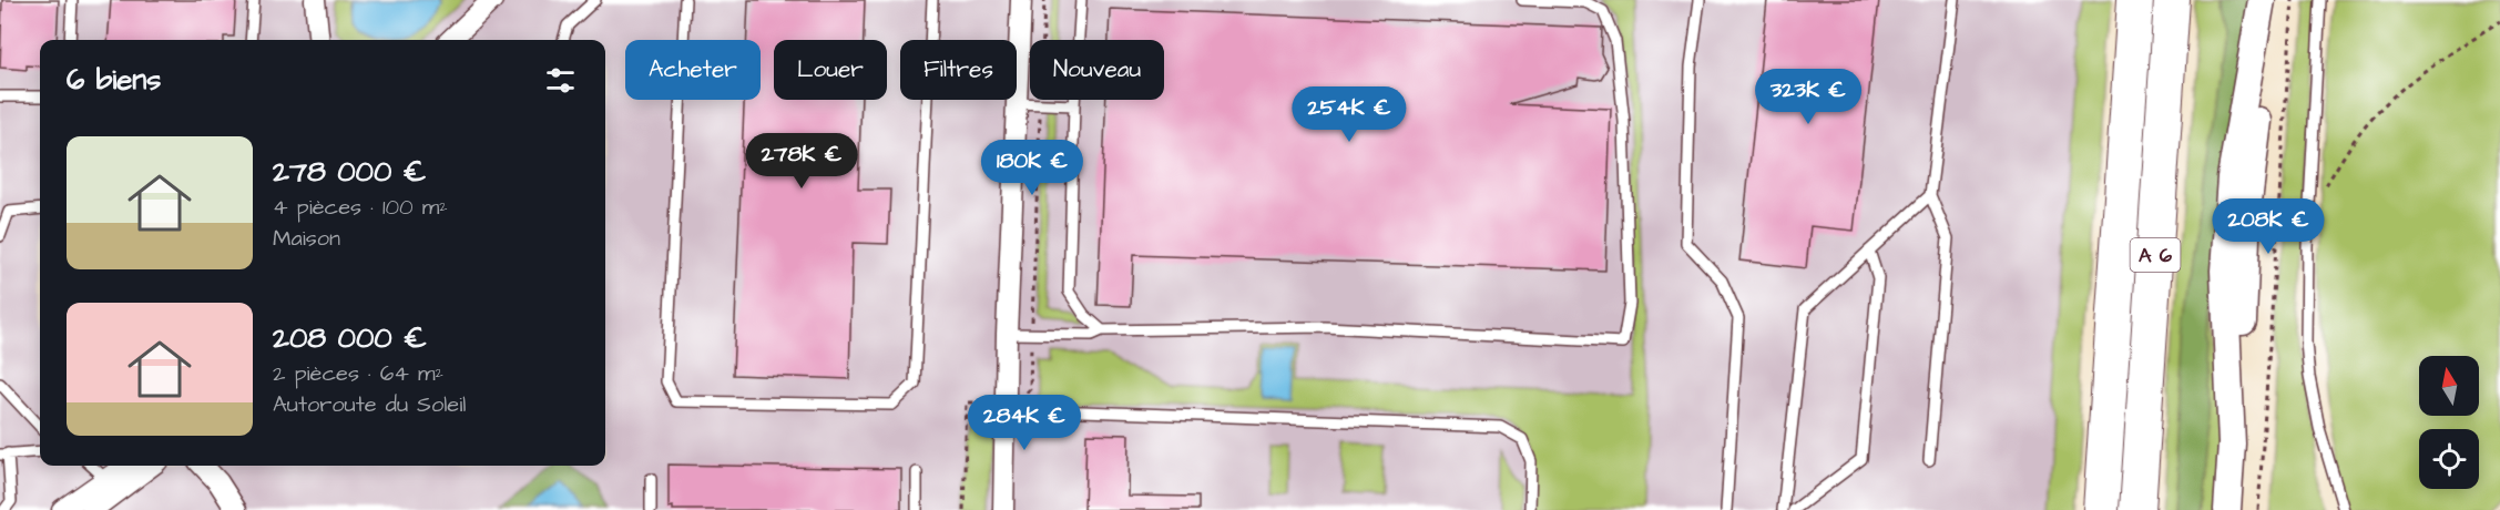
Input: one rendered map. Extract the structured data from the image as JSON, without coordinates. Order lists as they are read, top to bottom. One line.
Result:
{"streets":{"highway":["A 6"]},"north":"top","page":{"chip":["Acheter","Louer","Filtres","Nouveau"],"heading":"6 biens","price":["323K €","254K €","278K €","180K €","208K €","284K €"],"list":[{"name":"278 000 €","note":"4 pièces · 100 m² · Maison"},{"name":"208 000 €","note":"2 pièces · 64 m² · Autoroute du Soleil"}]}}
